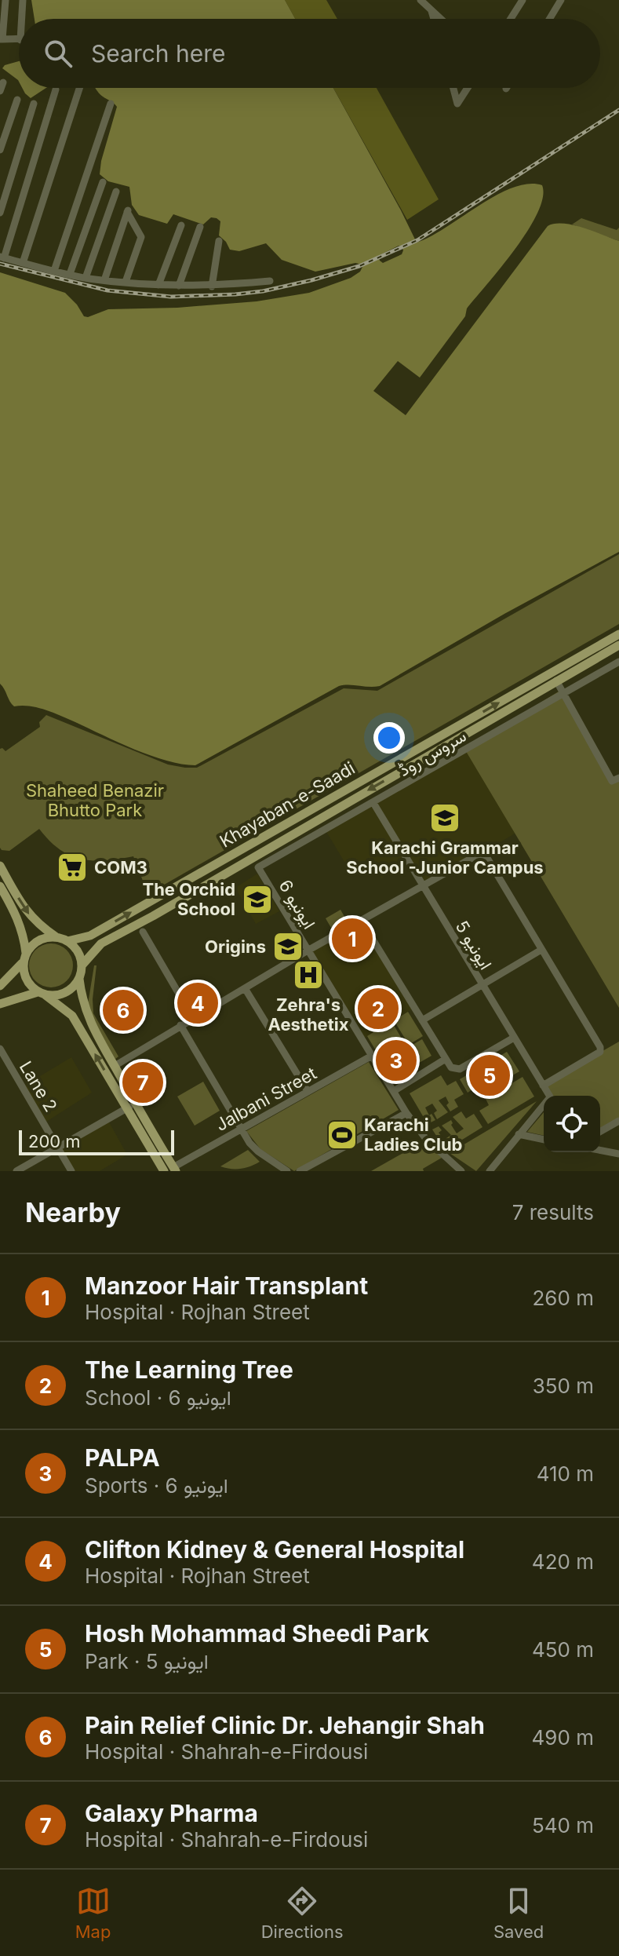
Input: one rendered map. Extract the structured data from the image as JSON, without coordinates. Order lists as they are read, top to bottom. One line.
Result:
{"streets":{"main road":["Khayaban-e-Saadi"],"street":["سروس روڈ","ایونیو 6","ایونیو 5","Lane 2","Jalbani Street"]},"crossings":[["سروس روڈ","ایونیو 6"],["سروس روڈ","ایونیو 5"],["ایونیو 6","Jalbani Street"]],"parks":["Shaheed Benazir Bhutto Park"],"places":{"school or university":["Karachi Grammar School -Junior Campus","The Orchid School","Origins"],"supermarket":["COM3"],"hospital":["Zehra's Aesthetix"],"sports":["Karachi Ladies Club"]},"scale_bar":"200 m","page":{"search":"Search here","pins":["1","4","2","6","3","5","7"],"scale":"200 m","heading":["Nearby","7 results"],"list":[{"mark":"1","name":"Manzoor Hair Transplant","note":"Hospital · Rojhan Street","value":"260 m"},{"mark":"2","name":"The Learning Tree","note":"School · ایونیو 6","value":"350 m"},{"mark":"3","name":"PALPA","note":"Sports · ایونیو 6","value":"410 m"},{"mark":"4","name":"Clifton Kidney & General Hospital","note":"Hospital · Rojhan Street","value":"420 m"},{"mark":"5","name":"Hosh Mohammad Sheedi Park","note":"Park · ایونیو 5","value":"450 m"},{"mark":"6","name":"Pain Relief Clinic Dr. Jehangir Shah","note":"Hospital · Shahrah-e-Firdousi","value":"490 m"},{"mark":"7","name":"Galaxy Pharma","note":"Hospital · Shahrah-e-Firdousi","value":"540 m"}],"nav":["Map","Directions","Saved"]}}
